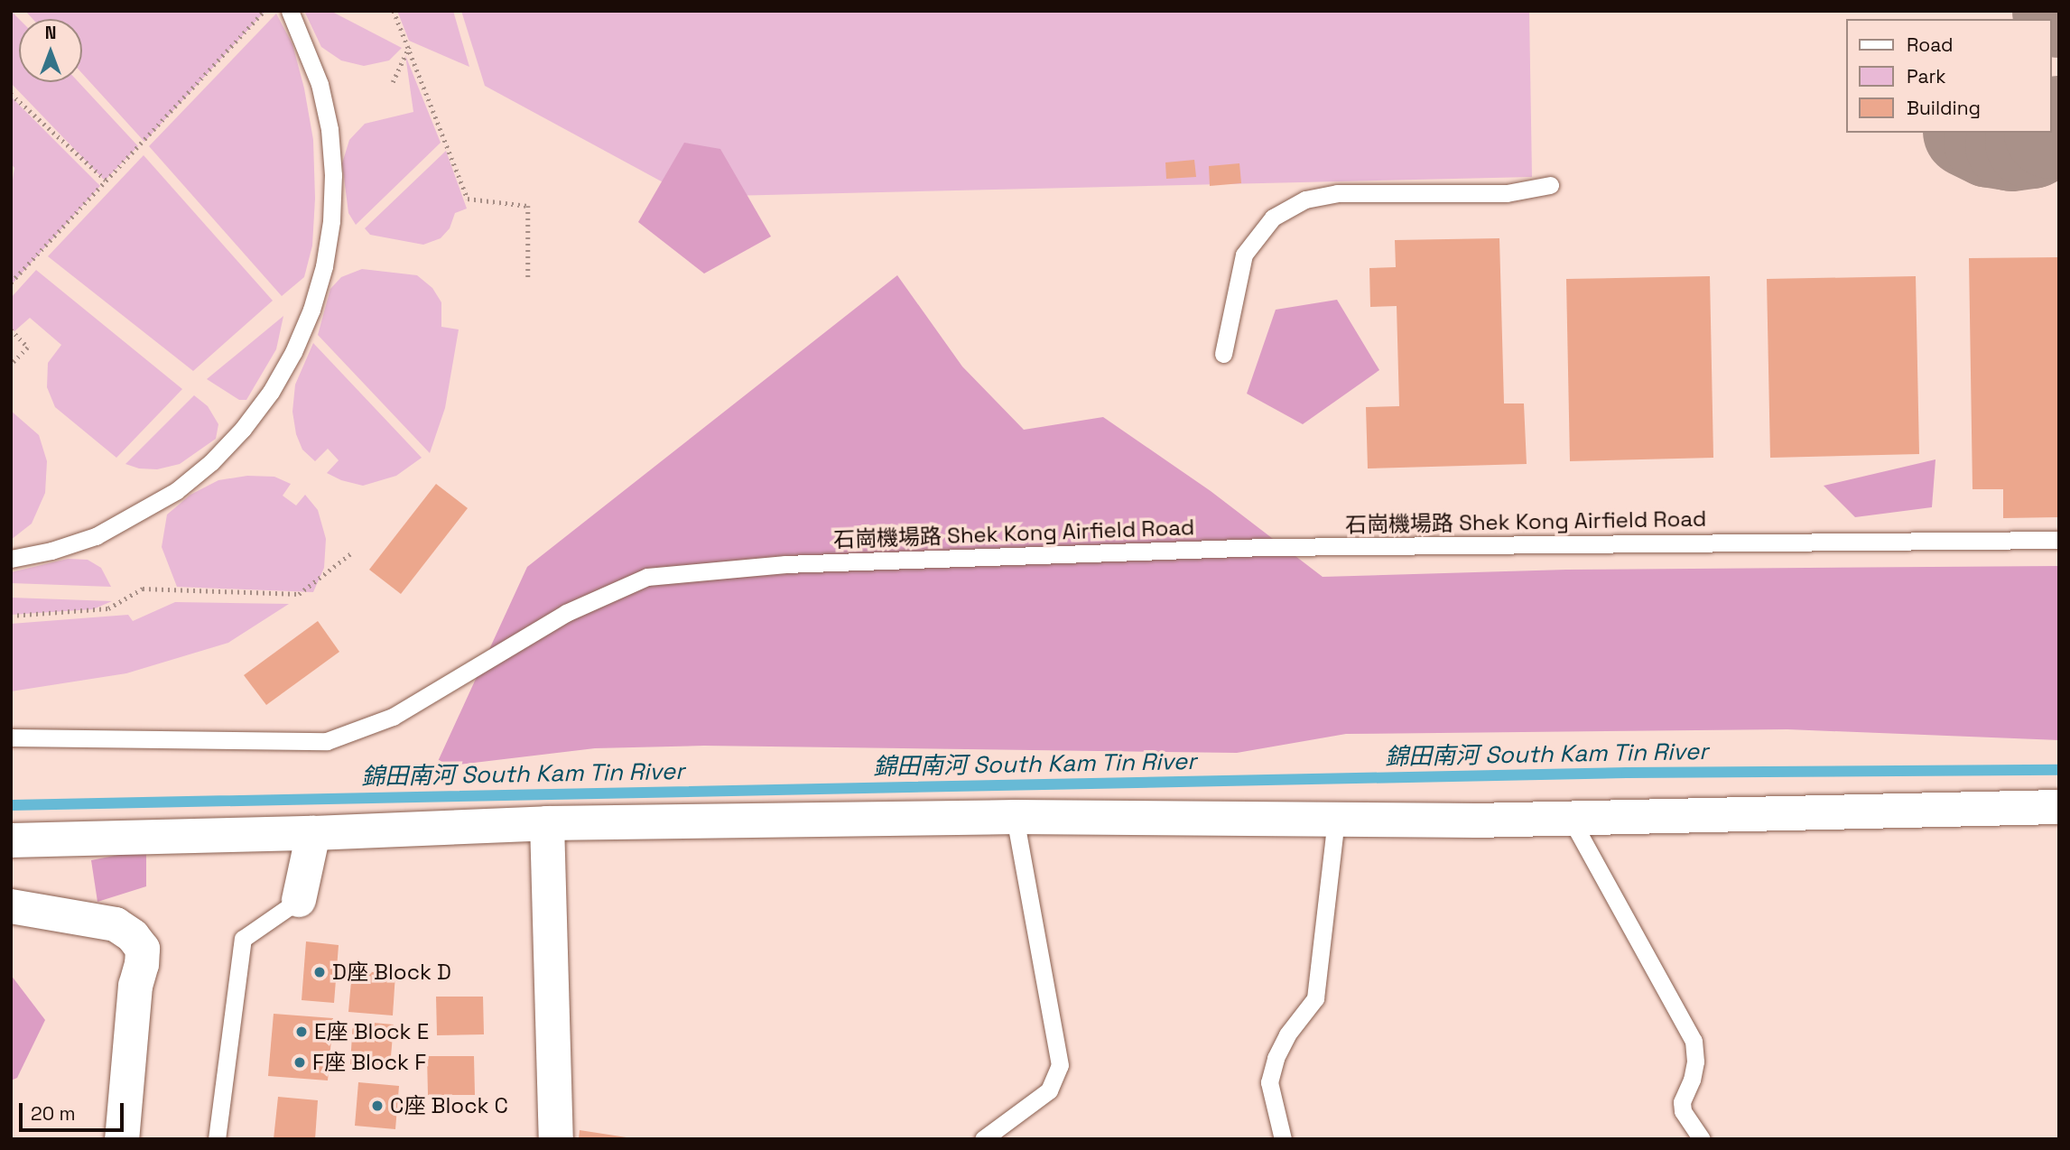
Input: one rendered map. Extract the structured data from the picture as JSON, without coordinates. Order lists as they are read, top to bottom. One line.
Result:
{"streets":{"lane":["石崗機場路 Shek Kong Airfield Road"]},"water":["錦田南河 South Kam Tin River"],"places":["D座 Block D","E座 Block E","F座 Block F","C座 Block C"],"legend":["Road","Park","Building"],"scale_bar":"20 m","north":"top"}
